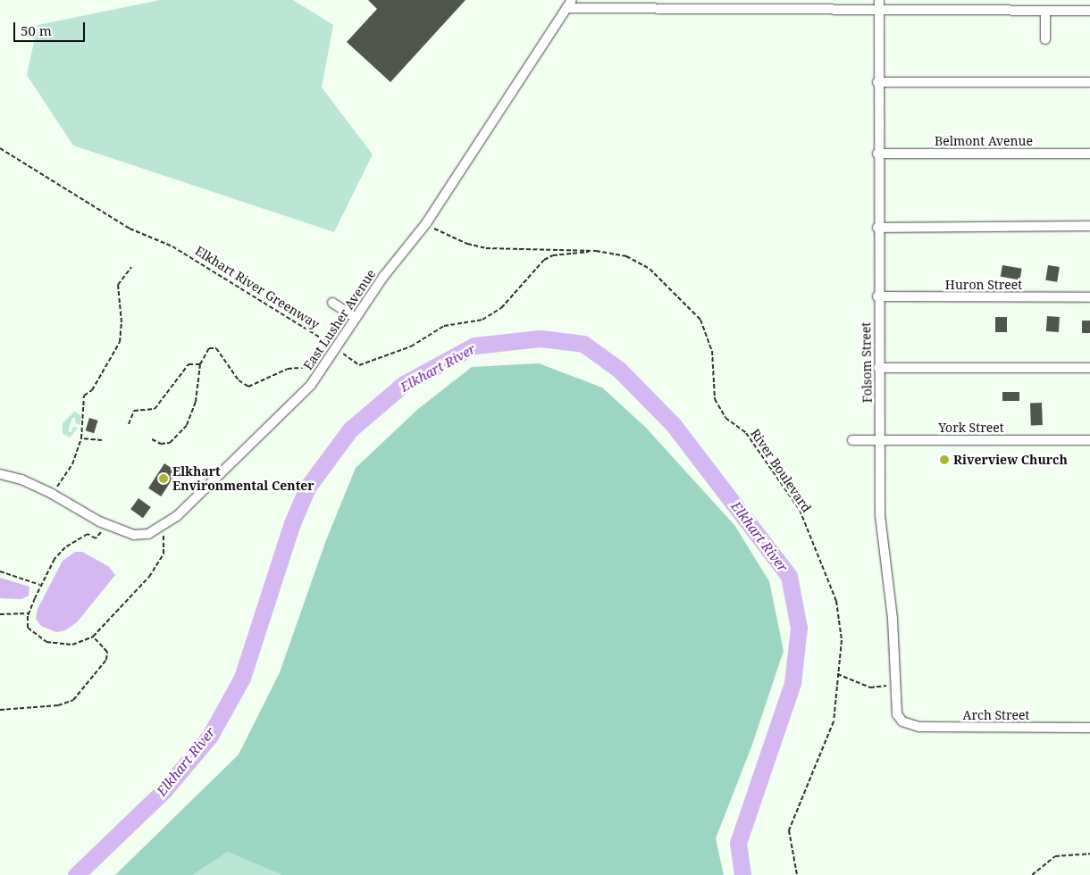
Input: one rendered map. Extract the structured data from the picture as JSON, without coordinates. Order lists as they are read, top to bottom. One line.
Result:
{"streets":{"street":["Belmont Avenue","Huron Street","East Lusher Avenue","Folsom Street","York Street","Arch Street"],"path":["Elkhart River Greenway","River Boulevard"]},"crossings":[["Belmont Avenue","Folsom Street"],["Huron Street","Folsom Street"],["Elkhart River Greenway","East Lusher Avenue"],["Elkhart River Greenway","River Boulevard"],["East Lusher Avenue","River Boulevard"],["Folsom Street","York Street"],["Folsom Street","Arch Street"]],"water":["Elkhart River"],"places":["Riverview Church","Elkhart Environmental Center"],"scale_bar":"50 m"}
